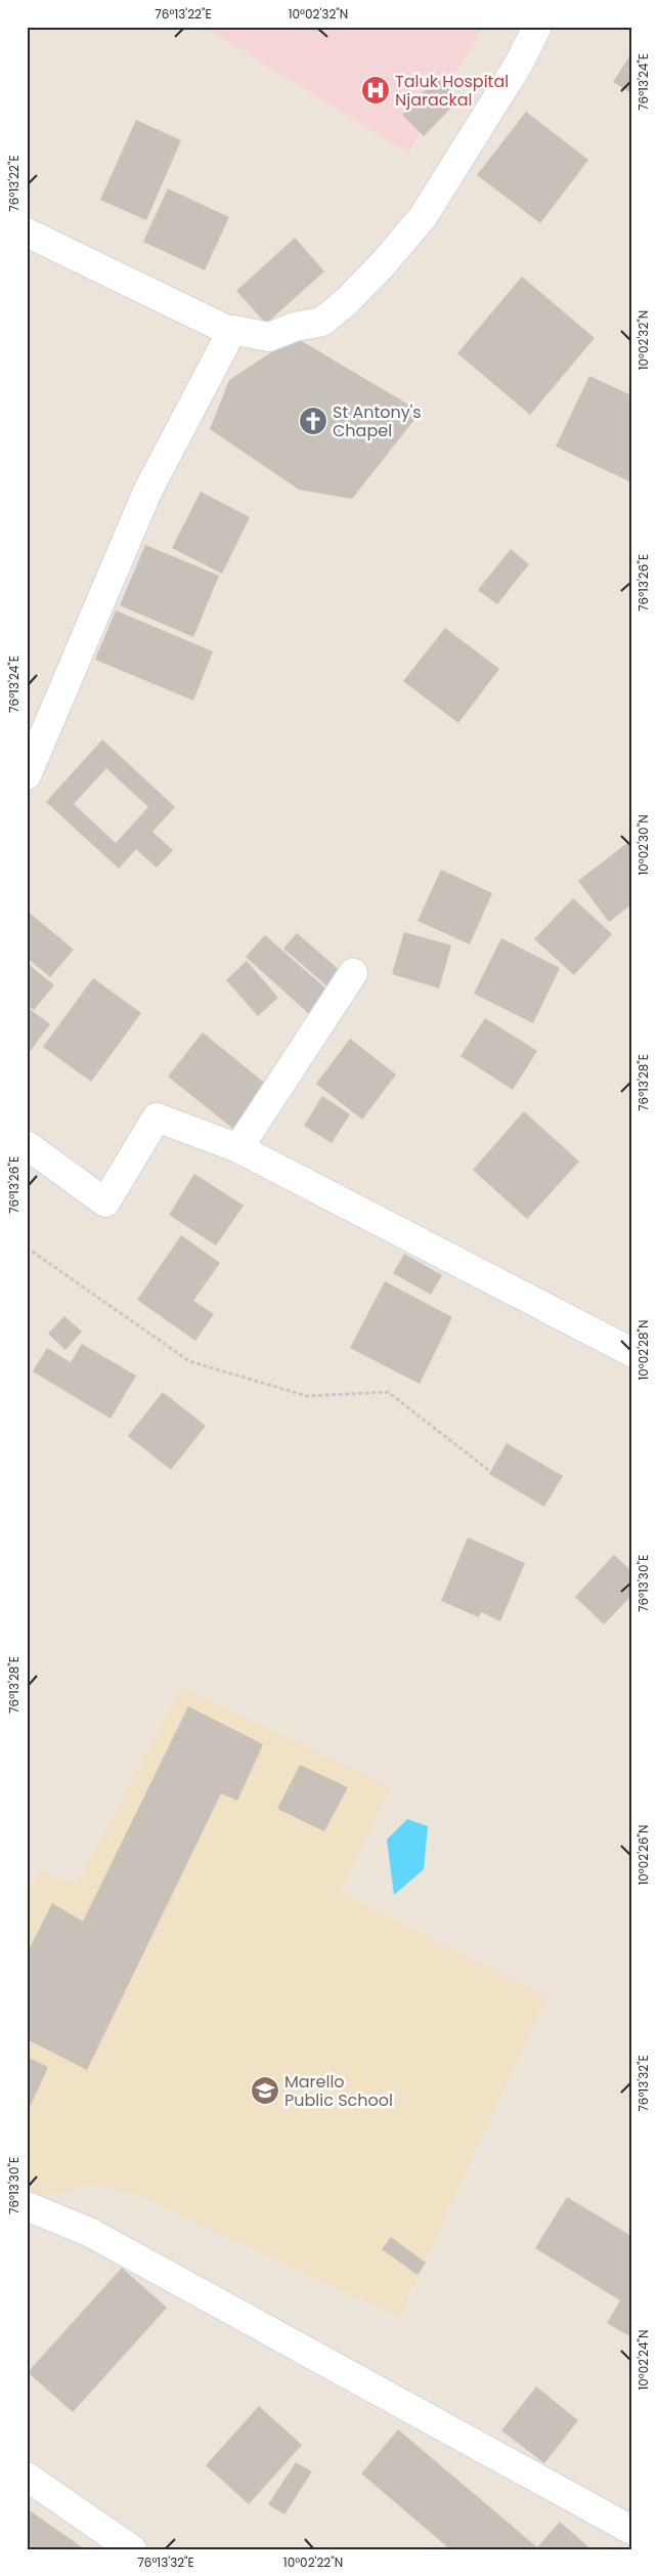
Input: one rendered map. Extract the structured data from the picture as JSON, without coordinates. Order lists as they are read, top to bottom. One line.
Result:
{"places":{"hospital":["Taluk Hospital Njarackal"],"church":["St Antony's Chapel"],"school or university":["Marello Public School"]},"coordinates":["76°13'22\"E","10°02'32\"N","76°13'24\"E","76°13'26\"E","10°02'30\"N","76°13'28\"E","10°02'28\"N","76°13'30\"E","10°02'26\"N","76°13'32\"E","10°02'24\"N","10°02'22\"N"]}
